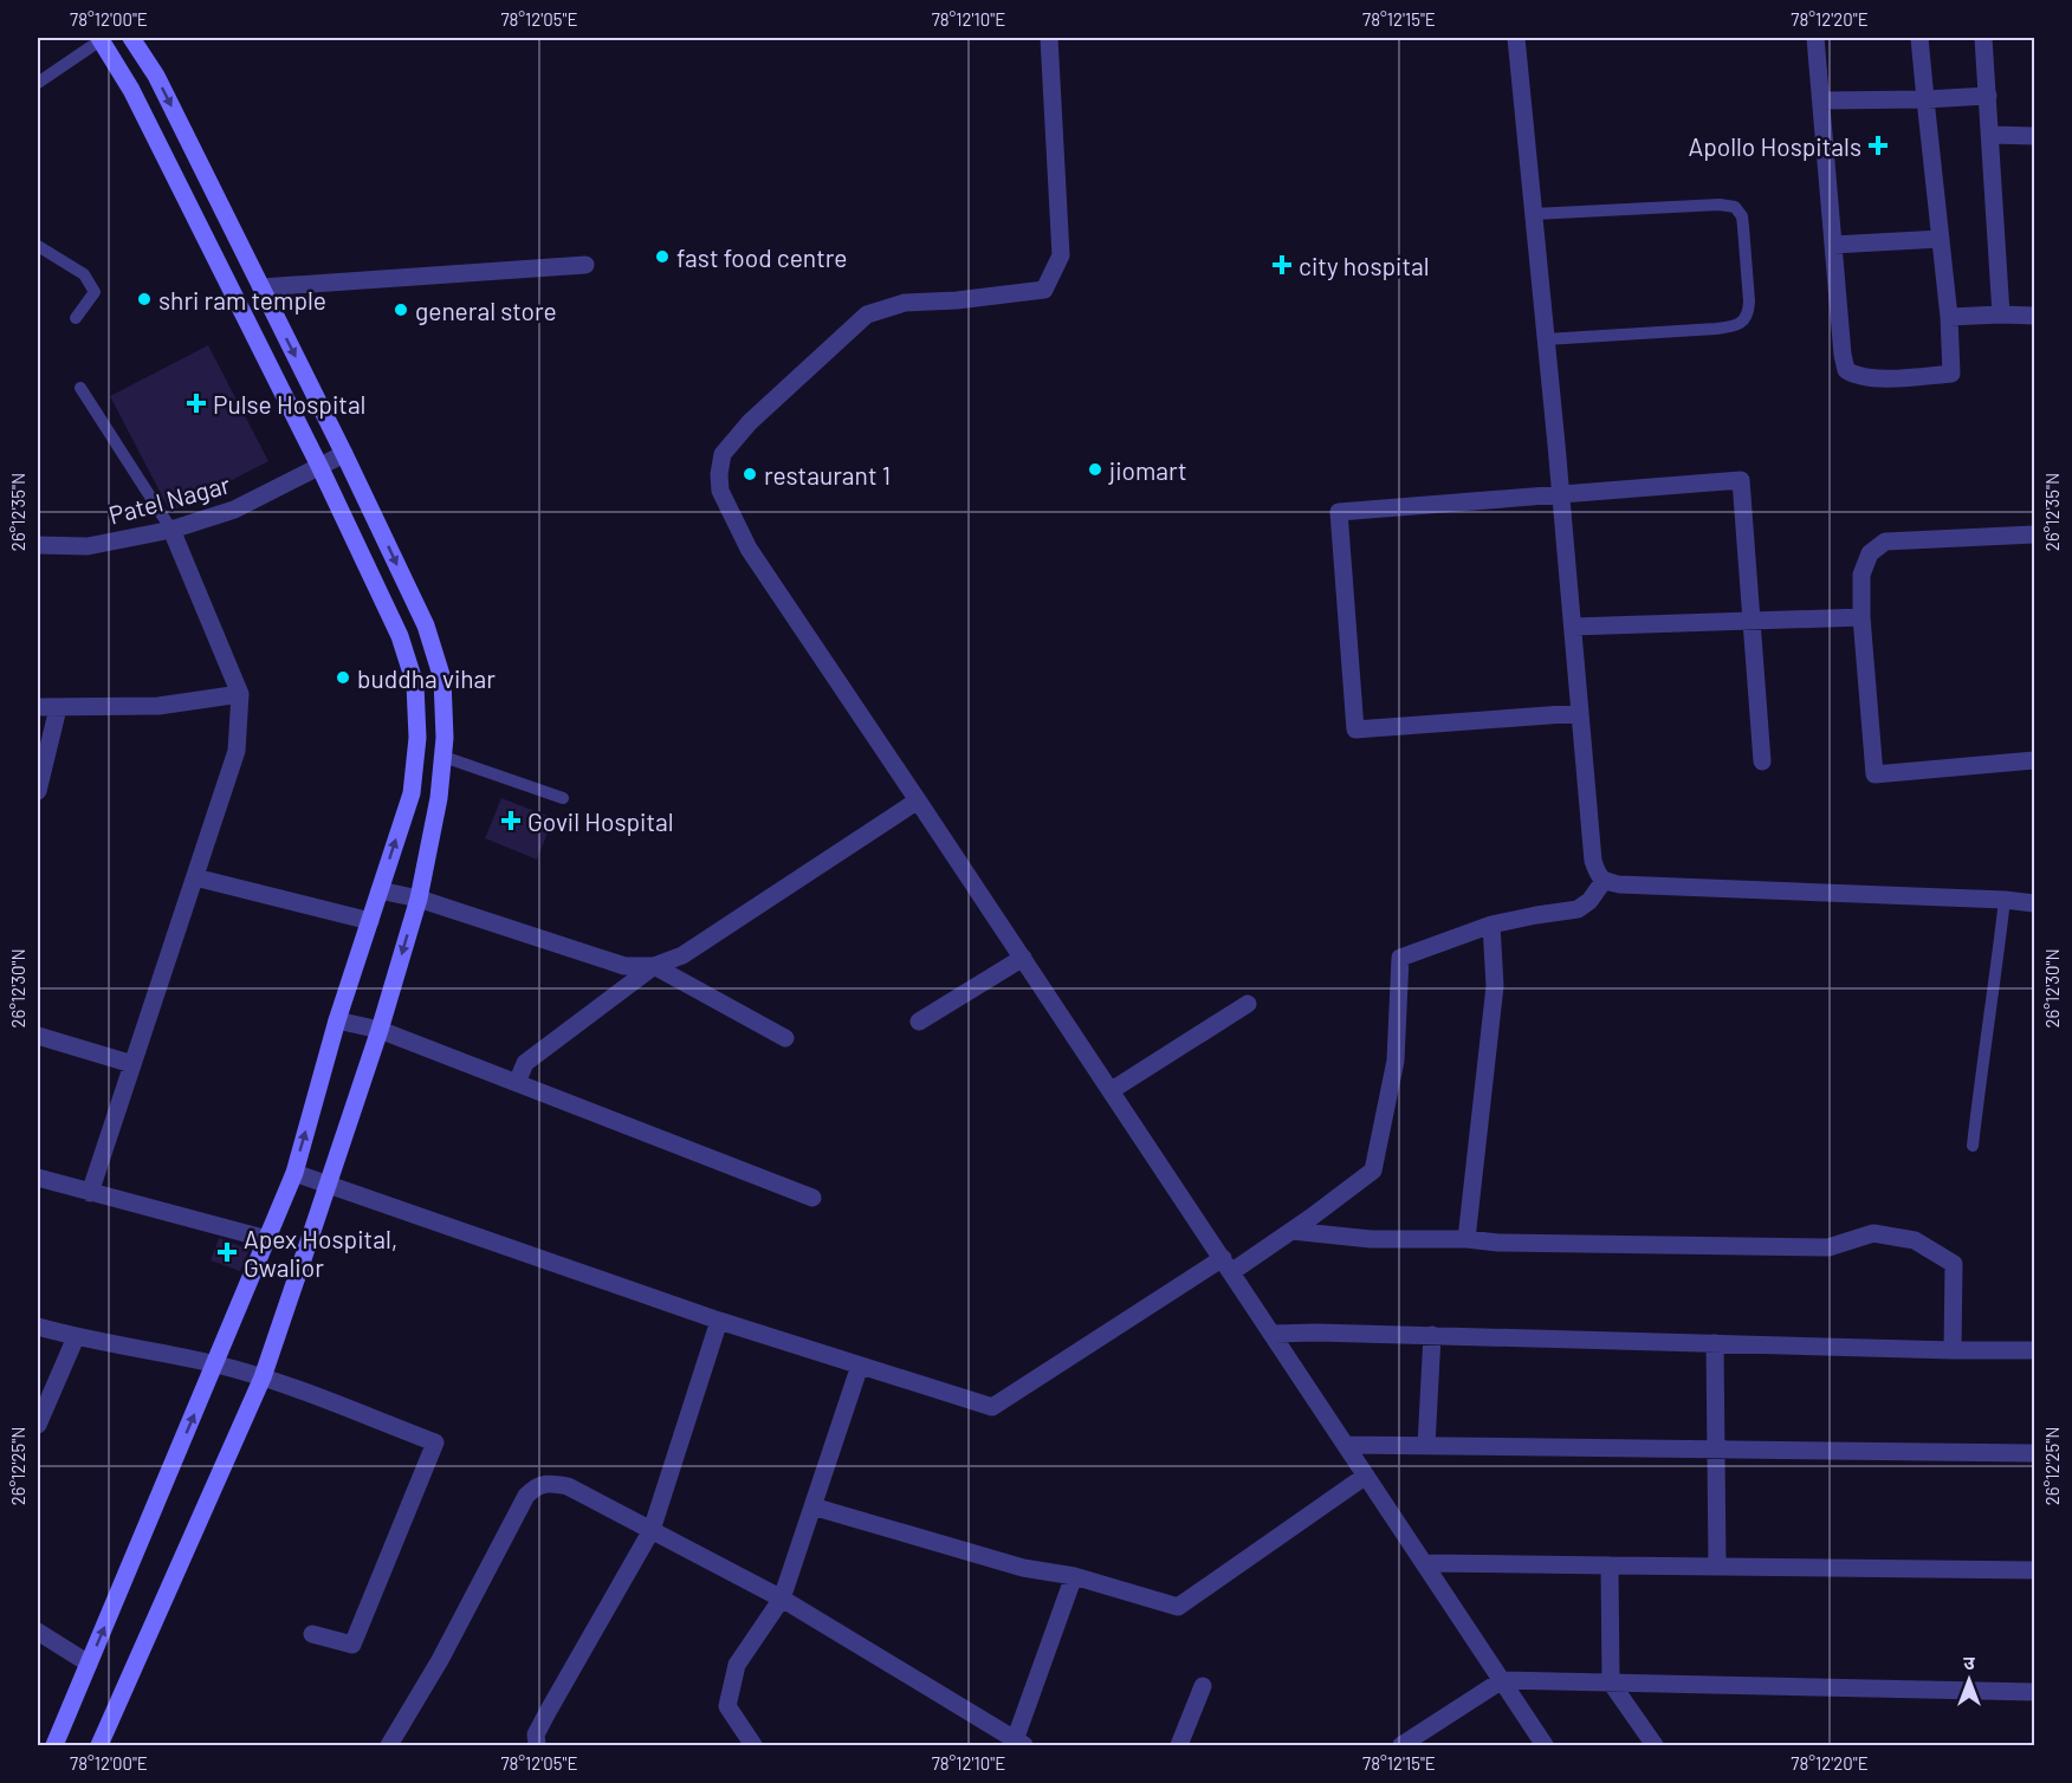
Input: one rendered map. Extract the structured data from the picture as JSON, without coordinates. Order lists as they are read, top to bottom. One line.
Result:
{"streets":{"street":["Patel Nagar"]},"places":{"health":["Apollo Hospitals","city hospital","Pulse Hospital","Govil Hospital","Apex Hospital, Gwalior"],"other":["fast food centre","shri ram temple","general store","jiomart","restaurant 1","buddha vihar"]},"north":"top","coordinates":["78°12'00\"E","78°12'05\"E","78°12'10\"E","78°12'15\"E","78°12'20\"E","26°12'35\"N","26°12'30\"N","26°12'25\"N"]}
